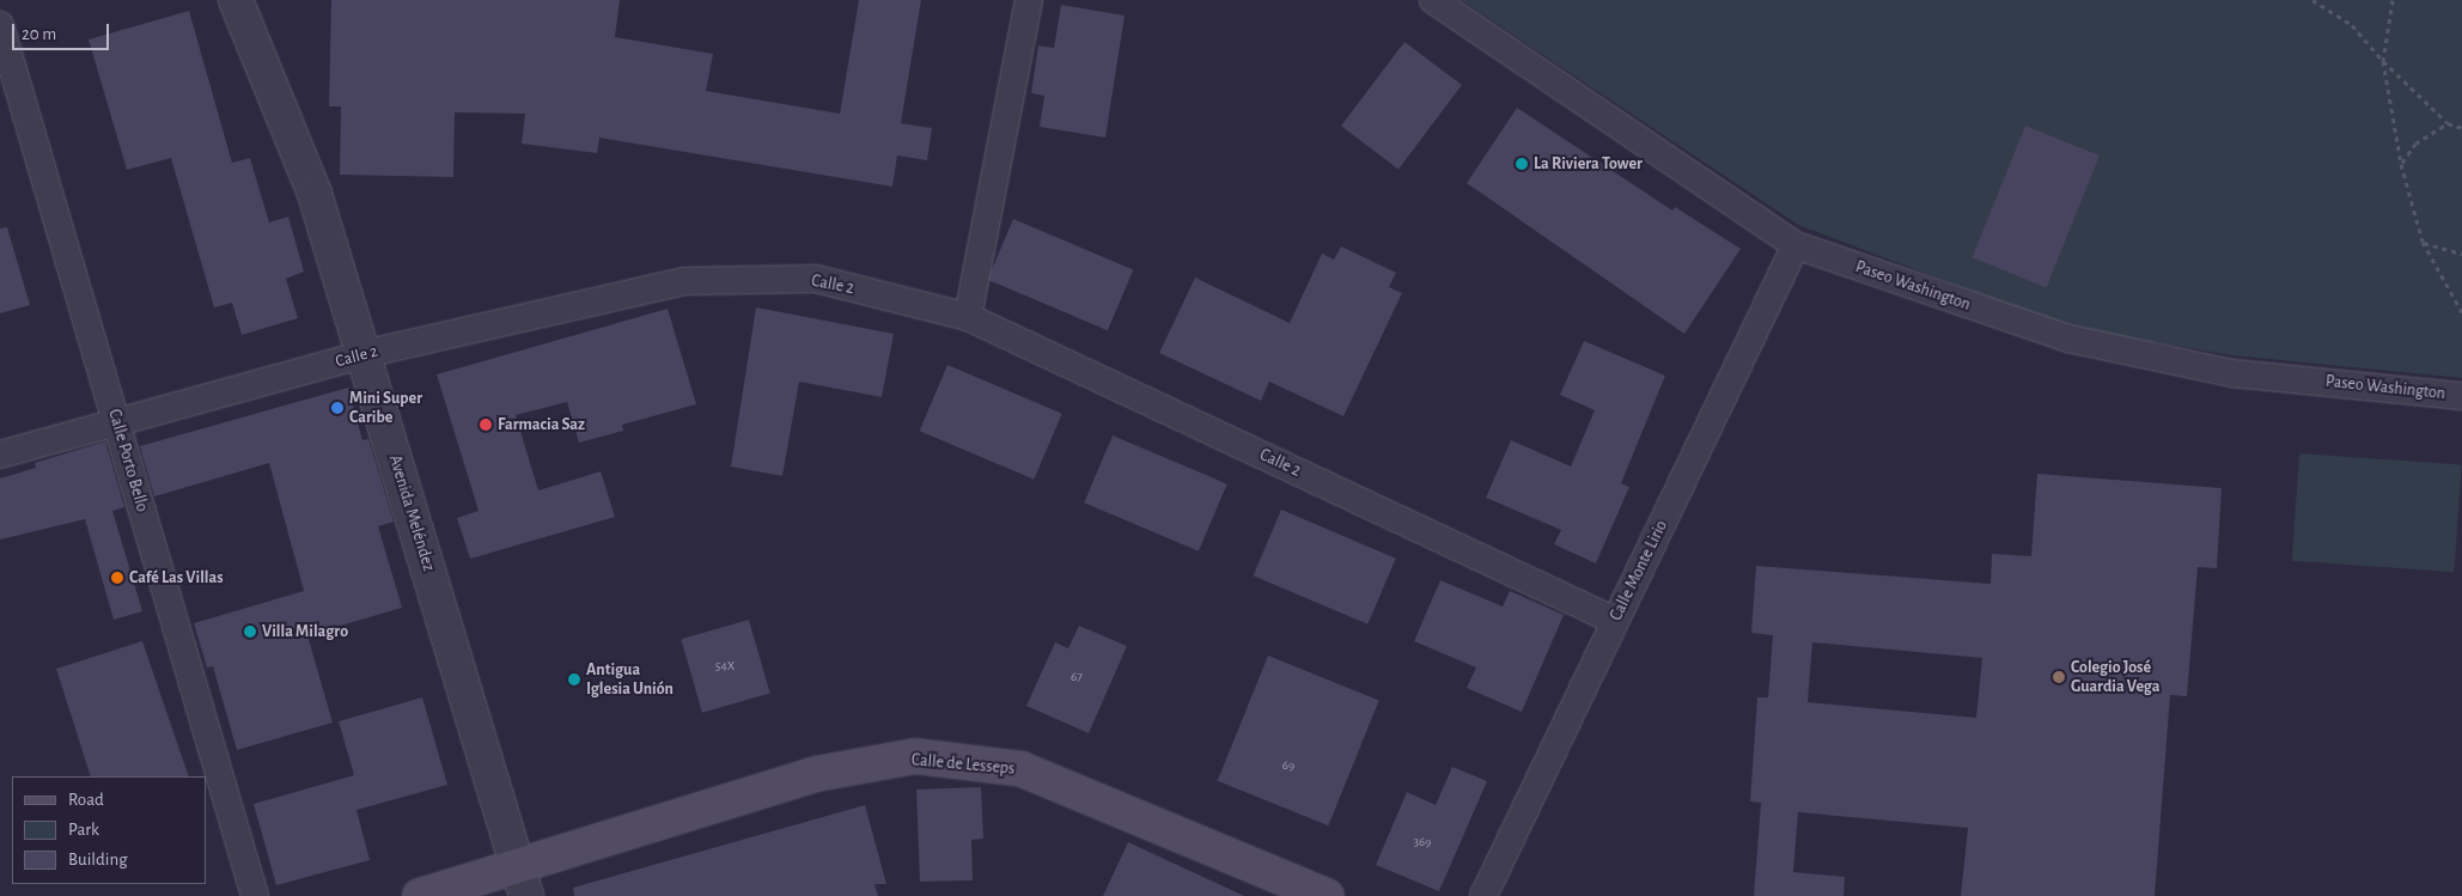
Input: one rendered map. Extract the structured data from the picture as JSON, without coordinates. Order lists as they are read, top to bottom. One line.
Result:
{"streets":{"main road":["Calle de Lesseps"],"street":["Calle 2","Paseo Washington","Calle Porto Bello","Avenida Meléndez","Calle Monte Lirio"]},"crossings":[["Calle 2","Calle Porto Bello"],["Calle 2","Avenida Meléndez"],["Calle 2","Calle Monte Lirio"],["Paseo Washington","Calle Monte Lirio"],["Avenida Meléndez","Calle de Lesseps"]],"places":["La Riviera Tower","Mini Super Caribe","Farmacia Saz","Café Las Villas","Villa Milagro","Colegio José Guardia Vega","Antigua Iglesia Unión"],"house_numbers":["54X","67","69","369"],"legend":["Road","Park","Building"],"scale_bar":"20 m"}
